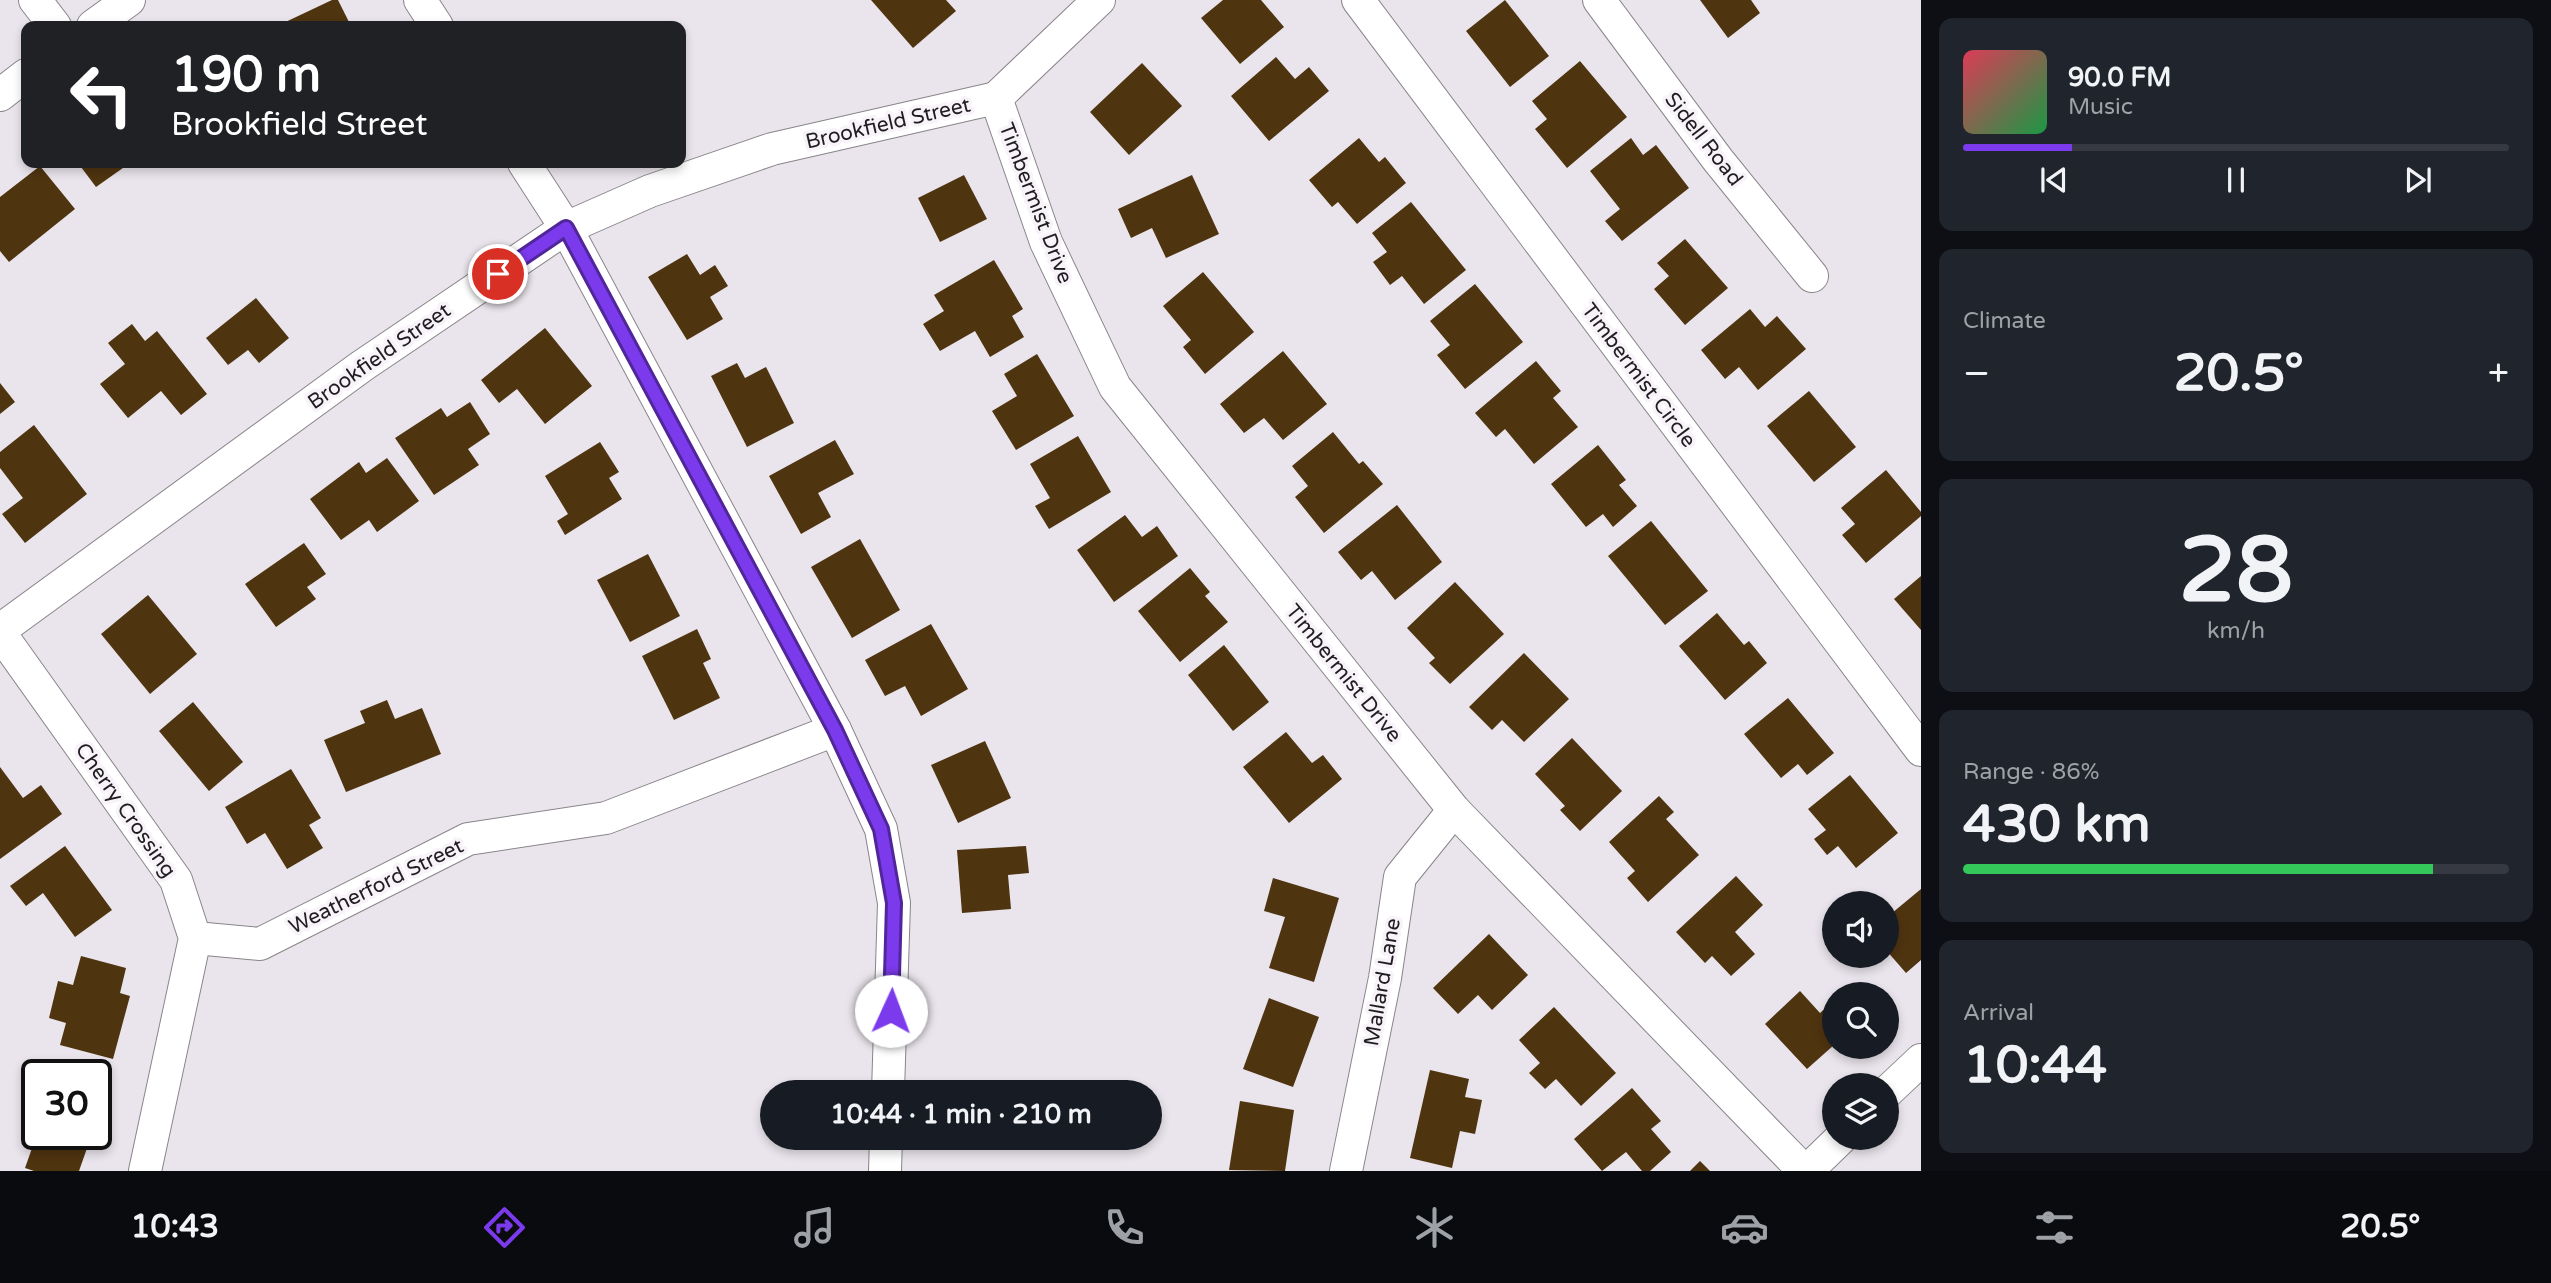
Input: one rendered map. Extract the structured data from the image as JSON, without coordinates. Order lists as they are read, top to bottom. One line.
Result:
{"streets":{"street":["Brookfield Street","Sidell Road","Timbermist Drive","Timbermist Circle","Cherry Crossing","Weatherford Street","Mallard Lane"]},"crossings":[["Brookfield Street","Timbermist Drive"],["Brookfield Street","Cherry Crossing"],["Timbermist Drive","Mallard Lane"],["Cherry Crossing","Weatherford Street"]],"page":{"turn":["190 m","Brookfield Street"],"song":["90.0 FM","Music"],"tile":["Climate",["28","km/h"],["Range · 86%","430 km"],["Arrival","10:44"]],"heat":["−","20.5°","+"],"limit":"30","trip":"10:44 · 1 min · 210 m","tabs":["10:43","20.5°"]}}
